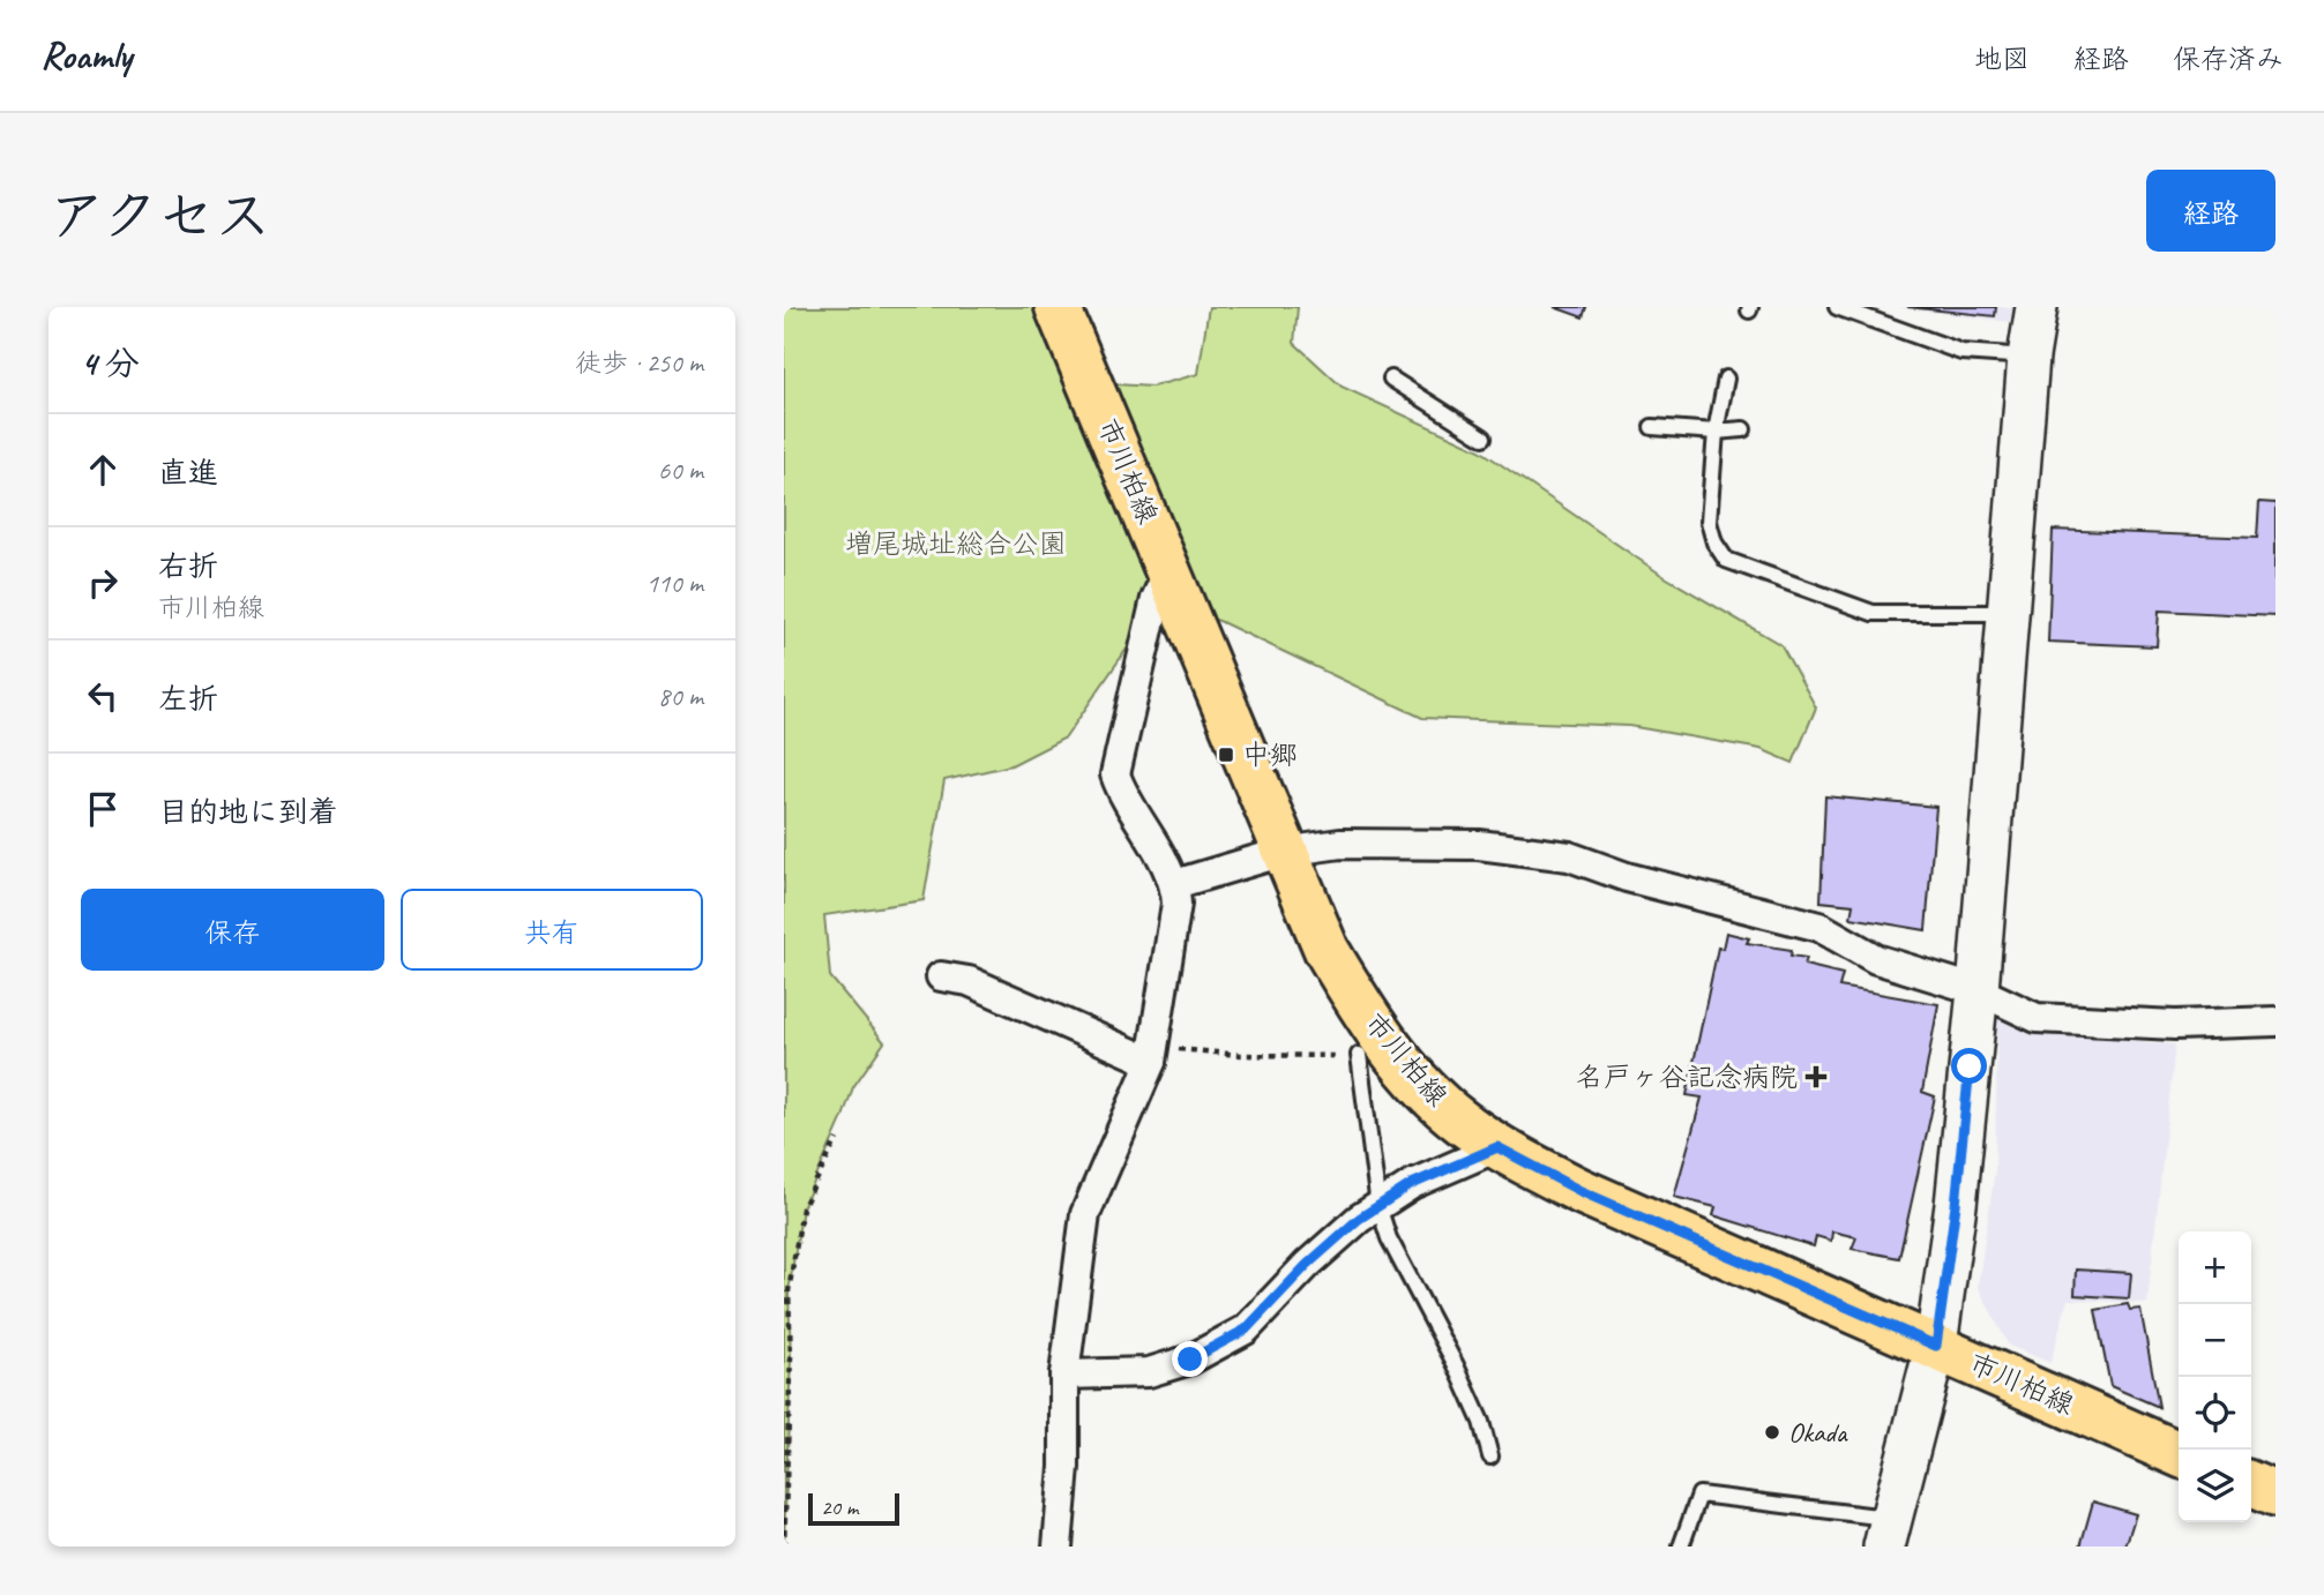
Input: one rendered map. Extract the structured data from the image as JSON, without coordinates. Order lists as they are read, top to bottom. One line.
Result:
{"streets":{"main road":["市川柏線"]},"parks":["増尾城址総合公園"],"places":{"transit":["中郷"],"health":["名戸ヶ谷記念病院"],"other":["Okada"]},"scale_bar":"20 m","page":{"header":"Roamly","nav":["地図","経路","保存済み"],"title":"アクセス","buttons":["経路",["保存","共有"]],"heading":["4 分","徒歩 · 250 m"],"list":[["直進","60 m"],["右折","市川柏線","110 m"],["左折","80 m"],"目的地に到着"],"map_buttons":["+","−"],"scale":"20 m"}}
